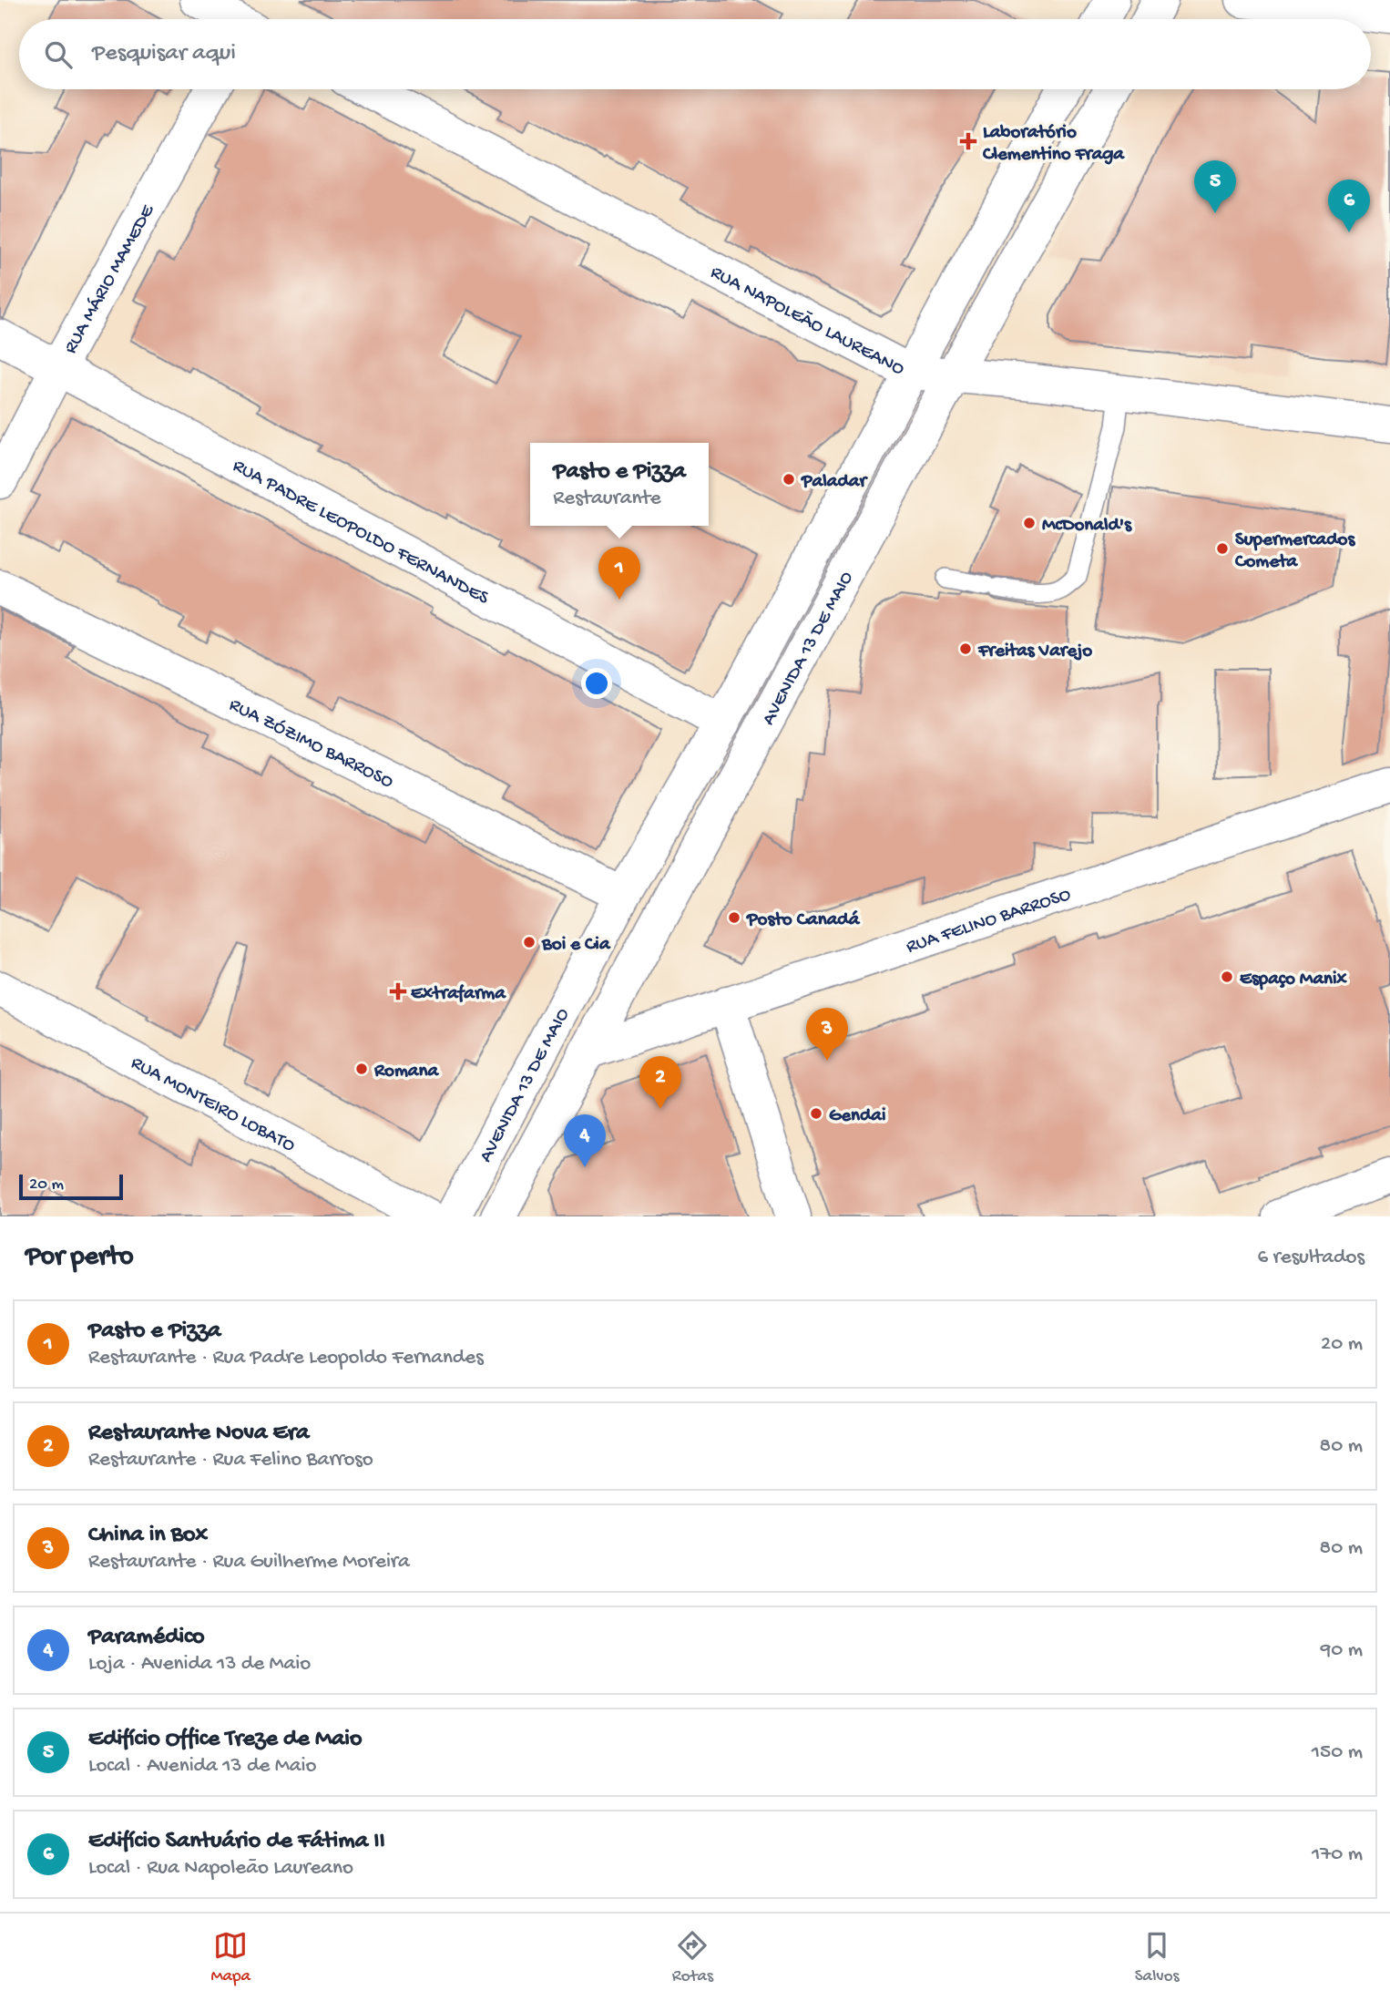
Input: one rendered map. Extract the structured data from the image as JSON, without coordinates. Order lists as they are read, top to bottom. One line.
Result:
{"streets":{"street":["RUA MÁRIO MAMEDE","RUA NAPOLEÃO LAUREANO","RUA PADRE LEOPOLDO FERNANDES","AVENIDA 13 DE MAIO","RUA ZÓZIMO BARROSO","RUA FELINO BARROSO","RUA MONTEIRO LOBATO"]},"crossings":[["RUA MÁRIO MAMEDE","RUA PADRE LEOPOLDO FERNANDES"],["RUA NAPOLEÃO LAUREANO","AVENIDA 13 DE MAIO"],["RUA PADRE LEOPOLDO FERNANDES","AVENIDA 13 DE MAIO"],["AVENIDA 13 DE MAIO","RUA ZÓZIMO BARROSO"],["AVENIDA 13 DE MAIO","RUA FELINO BARROSO"]],"places":{"health":["Laboratório Clementino Fraga","Extrafarma"],"other":["Paladar","McDonald's","Supermercados Cometa","Freitas Varejo","Posto Canadá","Boi e Cia","Espaço Manix","Romana","Gendai"]},"scale_bar":"20 m","page":{"search":"Pesquisar aqui","pins":["5","6","1","3","2","4"],"popup":["Pasto e Pizza","Restaurante"],"scale":"20 m","heading":["Por perto","6 resultados"],"list":[{"mark":"1","name":"Pasto e Pizza","note":"Restaurante · Rua Padre Leopoldo Fernandes","value":"20 m"},{"mark":"2","name":"Restaurante Nova Era","note":"Restaurante · Rua Felino Barroso","value":"80 m"},{"mark":"3","name":"China in Box","note":"Restaurante · Rua Guilherme Moreira","value":"80 m"},{"mark":"4","name":"Paramédico","note":"Loja · Avenida 13 de Maio","value":"90 m"},{"mark":"5","name":"Edifício Office Treze de Maio","note":"Local · Avenida 13 de Maio","value":"150 m"},{"mark":"6","name":"Edifício Santuário de Fátima II","note":"Local · Rua Napoleão Laureano","value":"170 m"}],"nav":["Mapa","Rotas","Salvos"]}}
